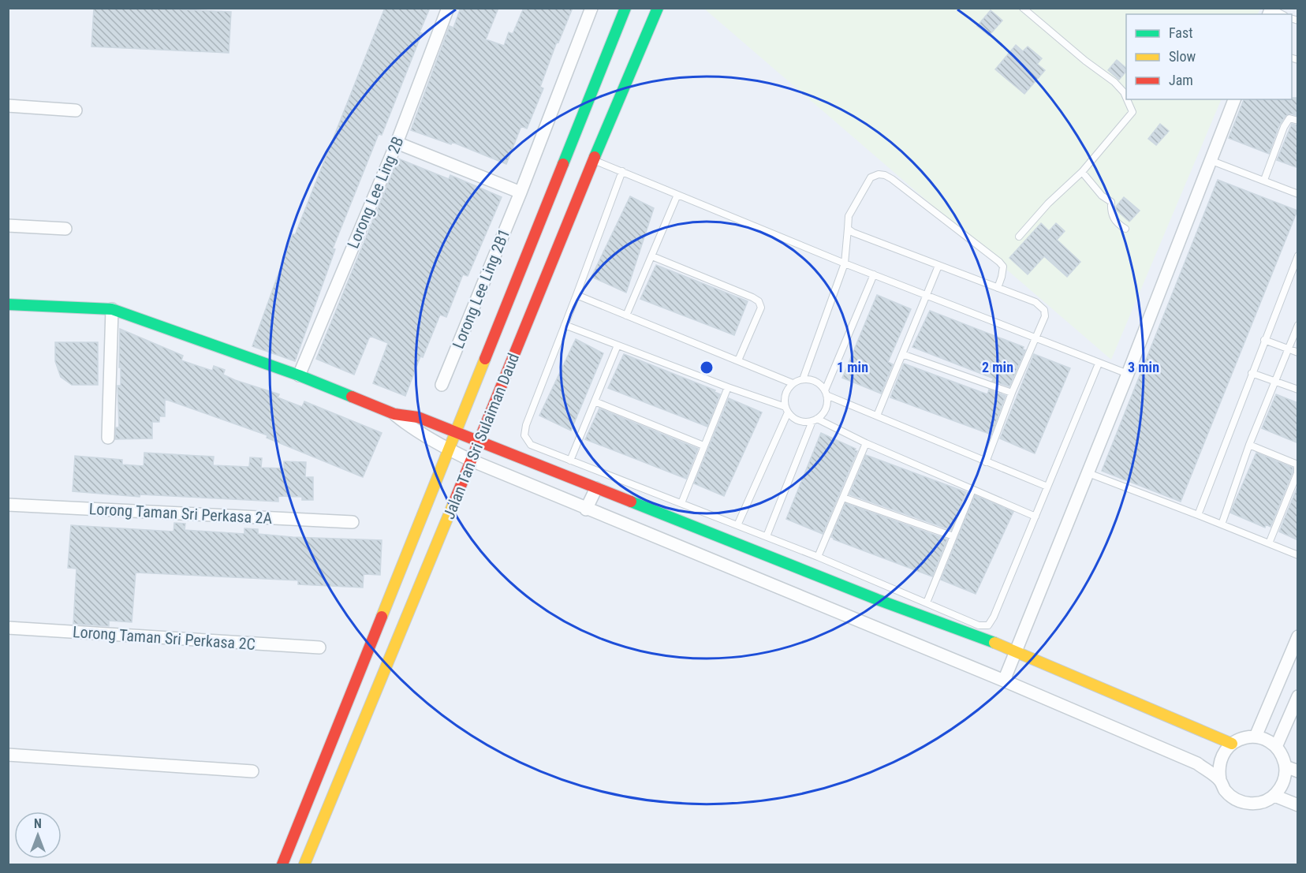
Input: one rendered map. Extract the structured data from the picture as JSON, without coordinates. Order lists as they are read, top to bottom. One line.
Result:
{"streets":{"main road":["Jalan Tan Sri Sulaiman Daud"],"street":["Lorong Lee Ling 2B","Lorong Lee Ling 2B1","Lorong Taman Sri Perkasa 2A","Lorong Taman Sri Perkasa 2C"]},"legend":["Fast","Slow","Jam"],"north":"top","rings":["1 min","2 min","3 min"]}
